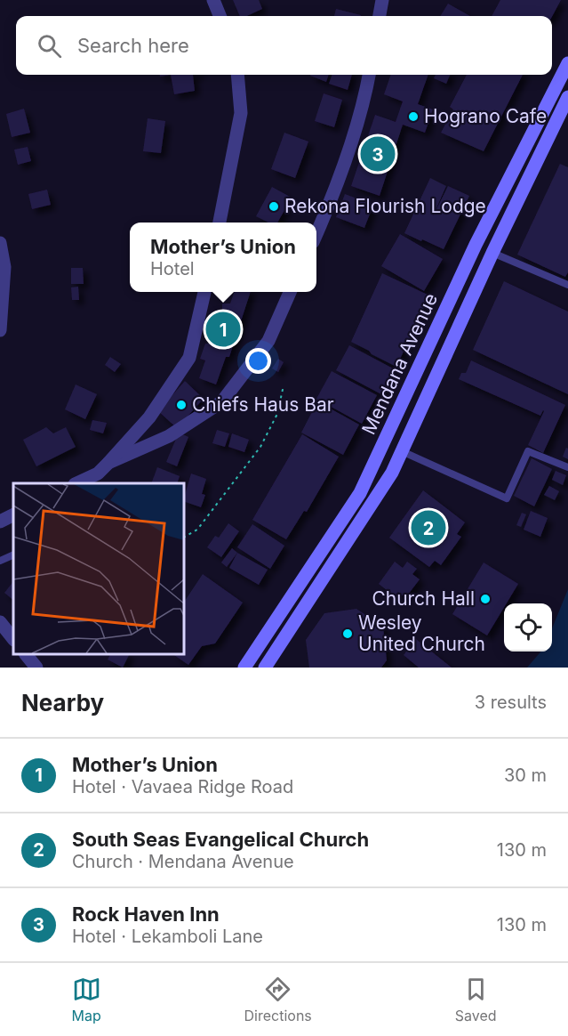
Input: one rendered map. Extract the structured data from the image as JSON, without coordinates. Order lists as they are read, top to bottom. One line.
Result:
{"streets":{"main road":["Mendana Avenue"]},"places":["Hograno Cafe","Rekona Flourish Lodge","Chiefs Haus Bar","Church Hall","Wesley United Church"],"page":{"search":"Search here","pins":["3","1","2"],"popup":["Mother’s Union","Hotel"],"heading":["Nearby","3 results"],"list":[{"mark":"1","name":"Mother’s Union","note":"Hotel · Vavaea Ridge Road","value":"30 m"},{"mark":"2","name":"South Seas Evangelical Church","note":"Church · Mendana Avenue","value":"130 m"},{"mark":"3","name":"Rock Haven Inn","note":"Hotel · Lekamboli Lane","value":"130 m"}],"nav":["Map","Directions","Saved"]}}
